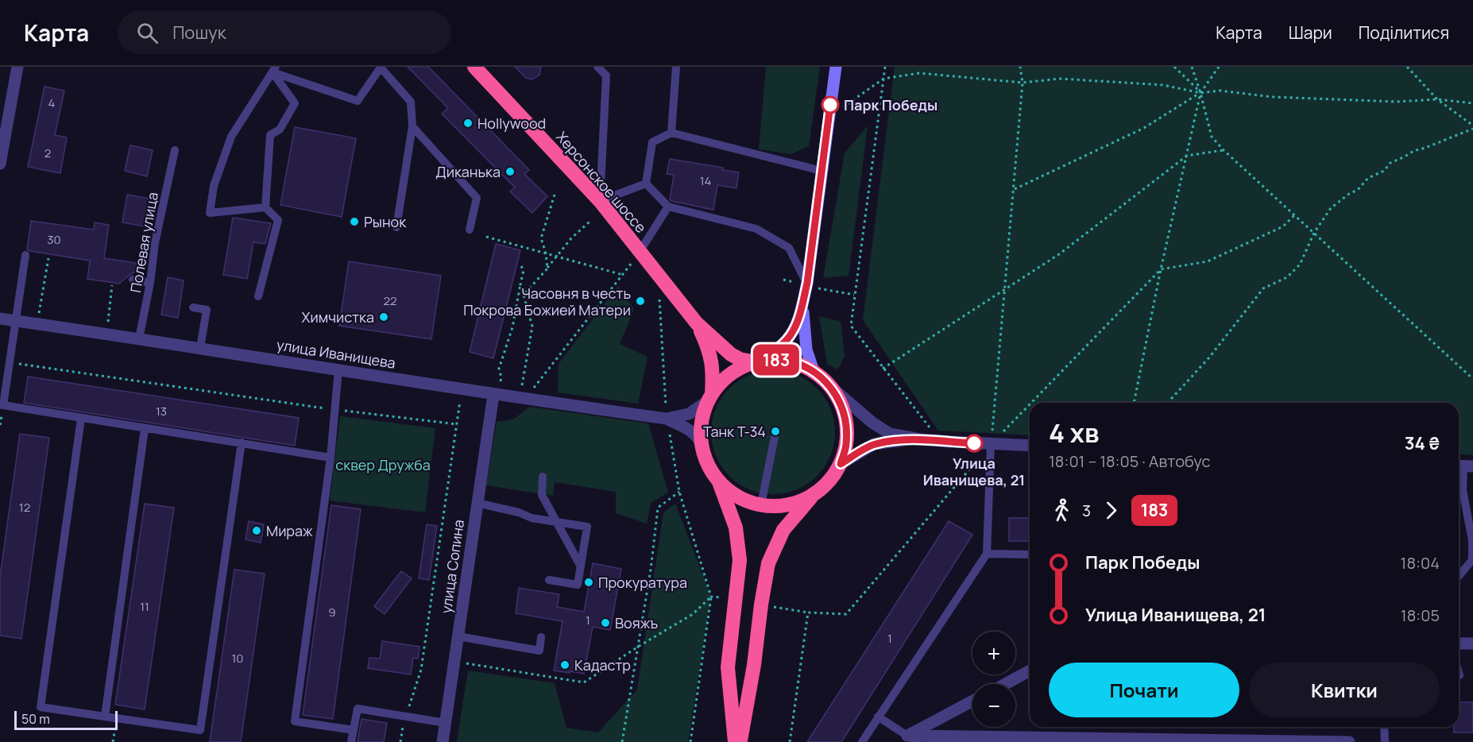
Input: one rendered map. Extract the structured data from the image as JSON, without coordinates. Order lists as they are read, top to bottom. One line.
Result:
{"streets":{"highway":["Херсонское шоссе"],"street":["улица Иванищева","улица Сопина"],"lane":["Полевая улица"]},"crossings":[["Херсонское шоссе","улица Иванищева"],["Полевая улица","улица Иванищева"],["улица Иванищева","улица Сопина"]],"parks":["сквер Дружба"],"places":["Парк Победы","Hollywood","Диканька","Рынок","Часовня в честь Покрова Божией Матери","Химчистка","Танк Т-34","Улица Иванищева, 21","Мираж","Прокуратура","Вояжъ","Кадастр"],"lines":["bus line 183"],"house_numbers":["4","2","14","30","22","13","12","11","9","1","1","10"],"scale_bar":"50 m","page":{"header":"Карта","search":"Пошук","nav":["Карта","Шари","Поділитися"],"on_map":"183","heading":["4 хв","18:01 – 18:05 · Автобус","34 ₴"],"legs":["3","183"],"list":[{"name":"Парк Победы","value":"18:04"},{"name":"Улица Иванищева, 21","value":"18:05"}],"map_buttons":["+","−"],"buttons":["Почати","Квитки"],"scale":"50 m"}}
